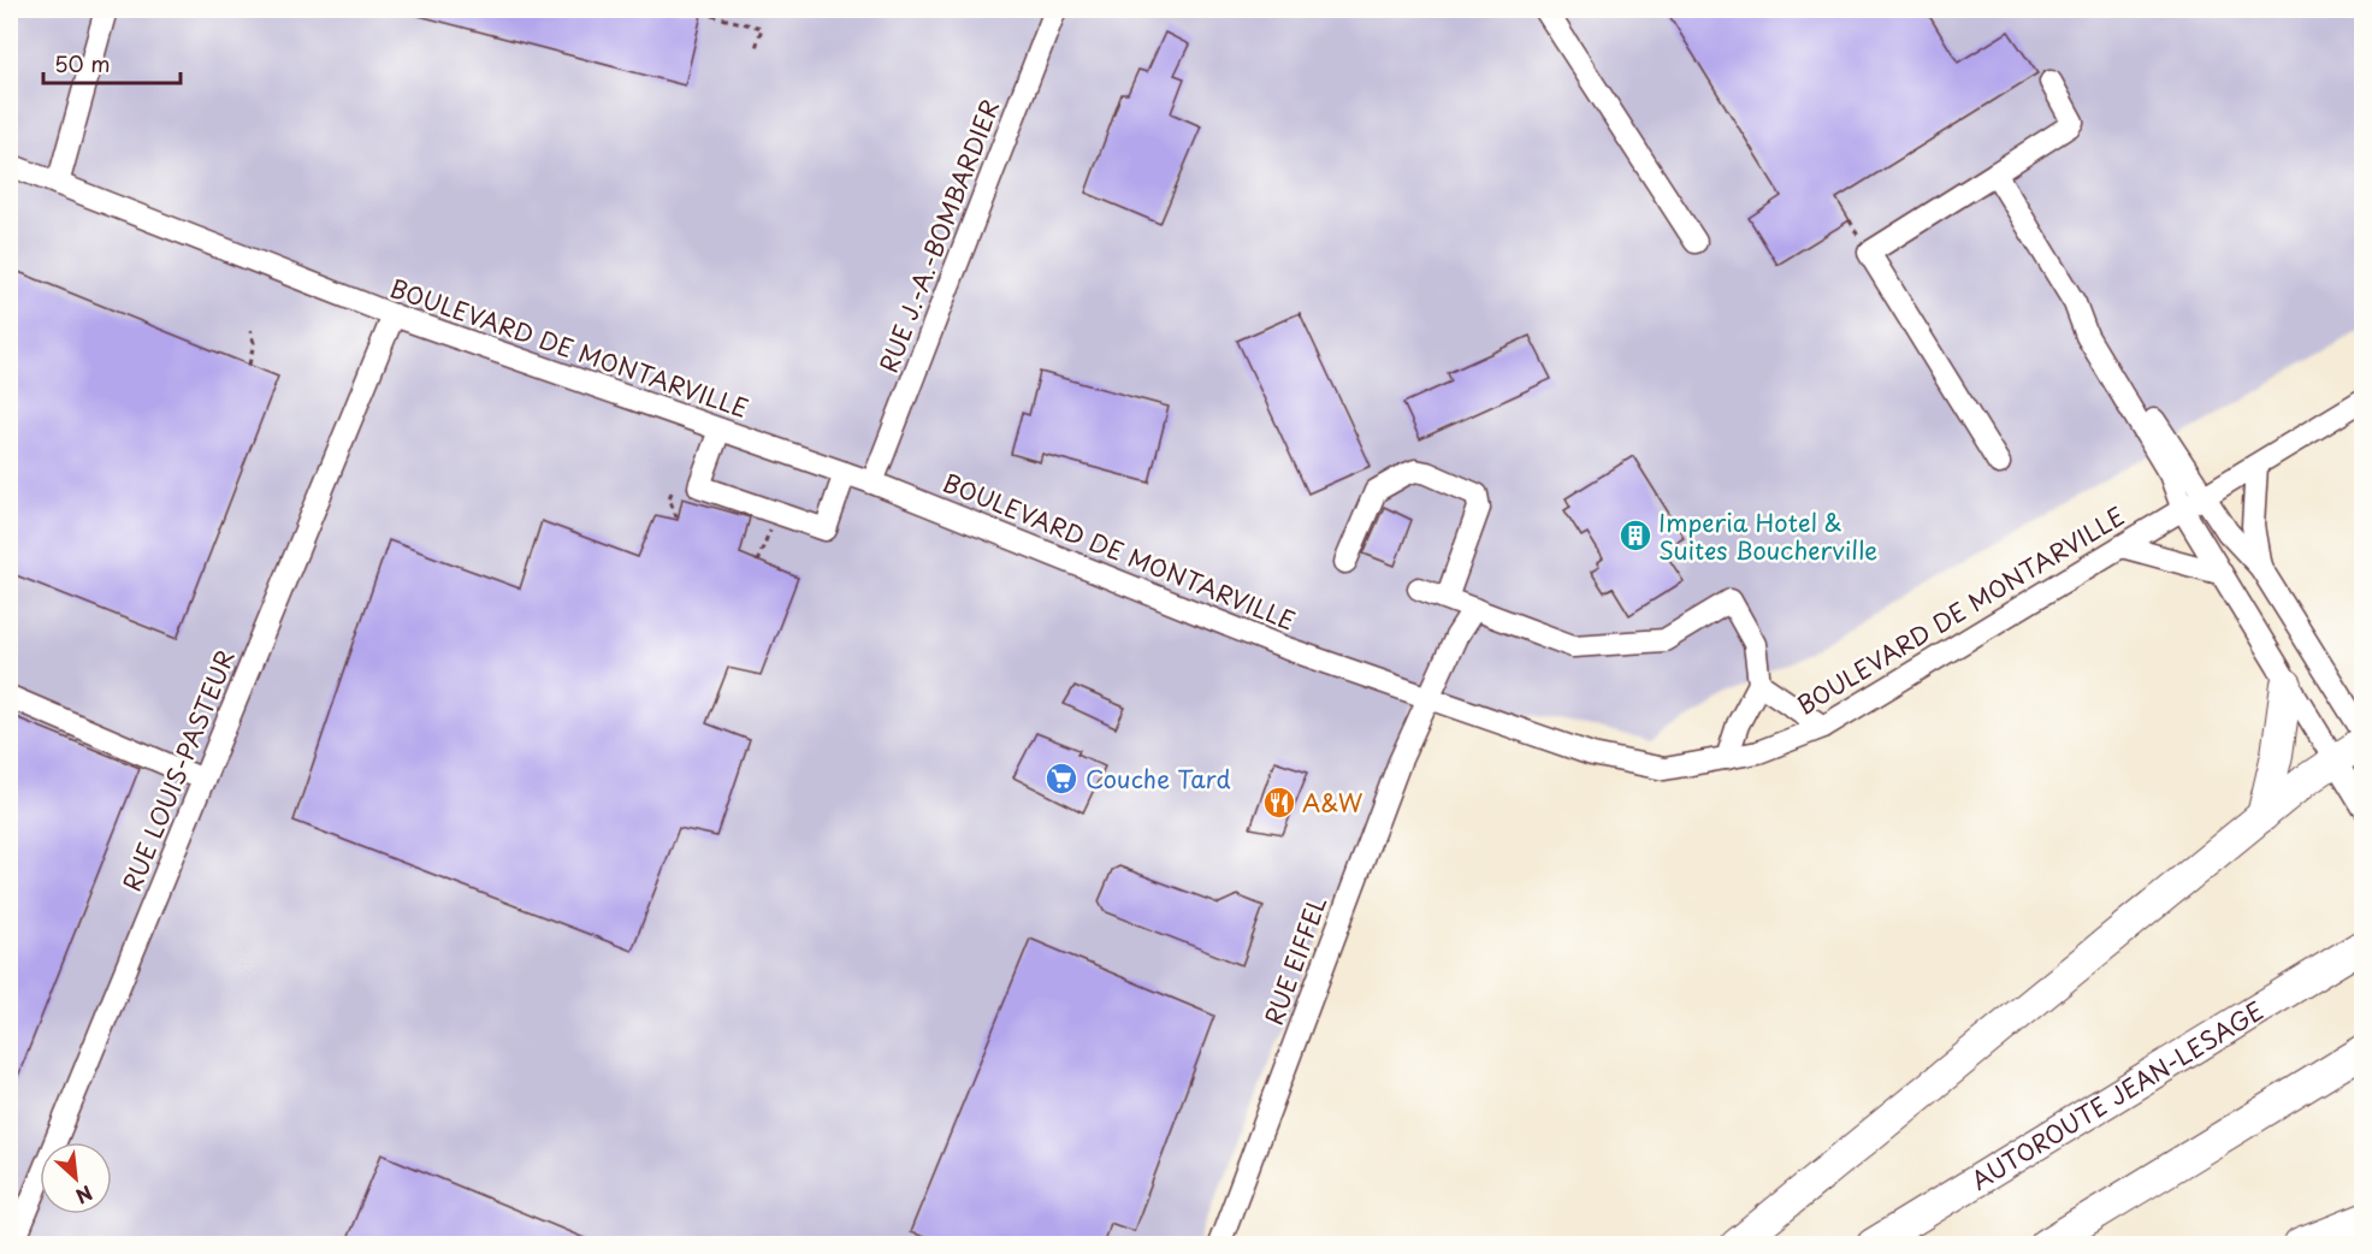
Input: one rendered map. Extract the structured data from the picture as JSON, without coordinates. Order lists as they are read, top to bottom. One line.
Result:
{"streets":{"highway":["AUTOROUTE JEAN-LESAGE"],"street":["RUE J.-A.-BOMBARDIER","BOULEVARD DE MONTARVILLE","RUE LOUIS-PASTEUR","RUE EIFFEL"]},"crossings":[["RUE J.-A.-BOMBARDIER","BOULEVARD DE MONTARVILLE"],["BOULEVARD DE MONTARVILLE","RUE LOUIS-PASTEUR"],["BOULEVARD DE MONTARVILLE","RUE EIFFEL"]],"places":{"building":["Imperia Hotel & Suites Boucherville"],"supermarket":["Couche Tard"],"restaurant":["A&W"]},"scale_bar":"50 m","north":"bottom right"}
